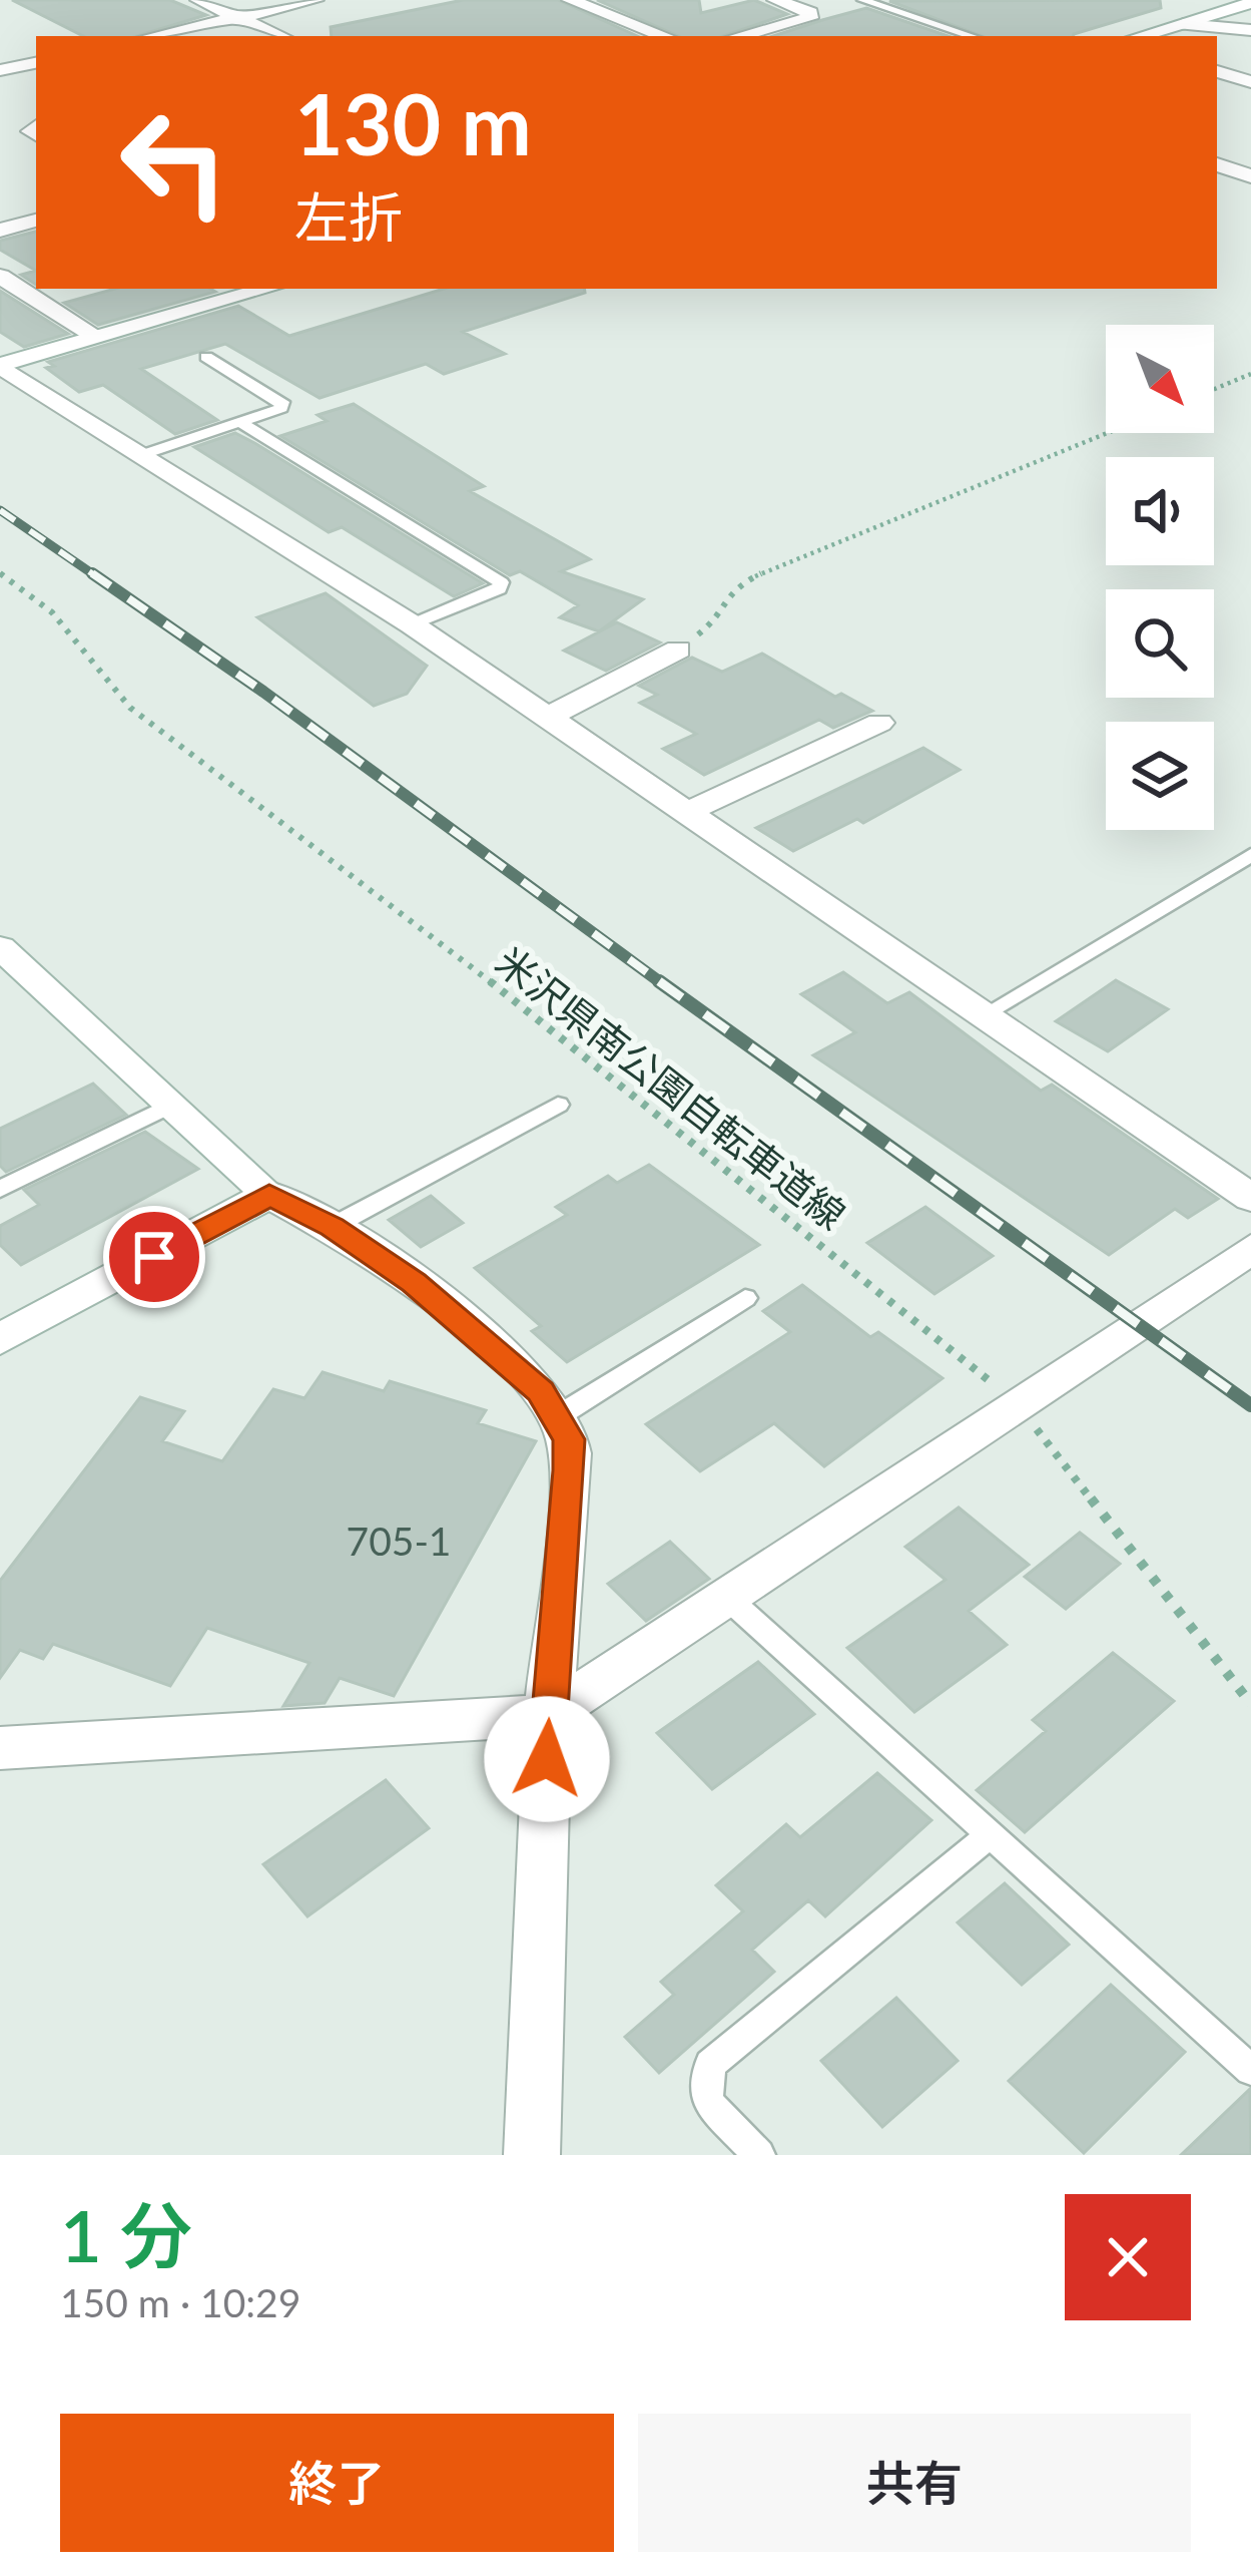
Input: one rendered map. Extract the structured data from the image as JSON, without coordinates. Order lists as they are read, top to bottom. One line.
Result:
{"streets":{"path":["米沢県南公園自転車道線"]},"house_numbers":["705-1"],"north":"bottom right","page":{"turn":["130 m","左折"],"heading":["1 分","150 m · 10:29"],"buttons":["終了","共有"]}}
